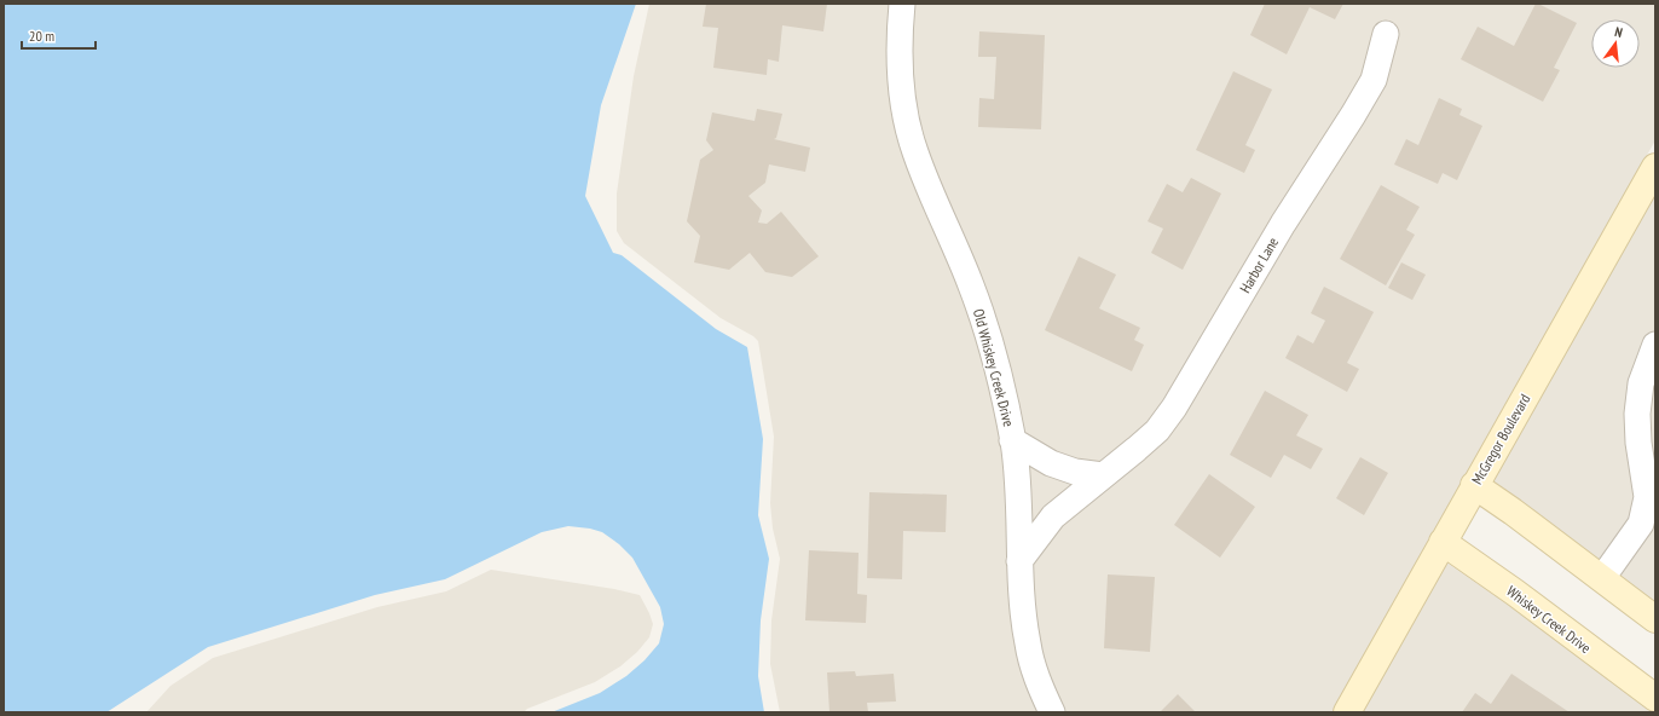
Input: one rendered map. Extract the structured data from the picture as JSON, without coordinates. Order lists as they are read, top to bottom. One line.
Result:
{"streets":{"main road":["McGregor Boulevard","Whiskey Creek Drive"],"street":["Harbor Lane","Old Whiskey Creek Drive"]},"crossings":[["Harbor Lane","Old Whiskey Creek Drive"],["McGregor Boulevard","Whiskey Creek Drive"]],"scale_bar":"20 m","north":"top"}
